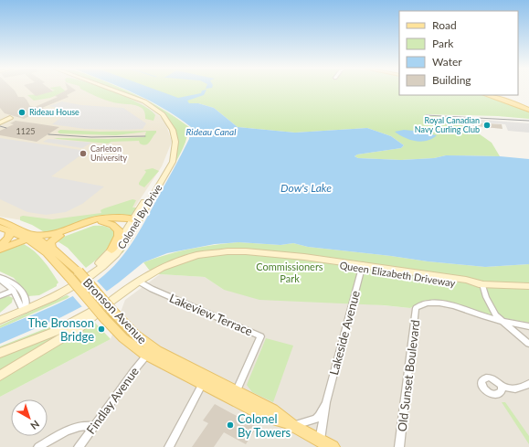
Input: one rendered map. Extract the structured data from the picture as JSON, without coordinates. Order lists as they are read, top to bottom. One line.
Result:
{"streets":{"main road":["Colonel By Drive","Queen Elizabeth Driveway","Bronson Avenue"],"street":["Lakeview Terrace","Lakeside Avenue","Old Sunset Boulevard","Findlay Avenue"]},"crossings":[["Queen Elizabeth Driveway","Bronson Avenue"],["Queen Elizabeth Driveway","Lakeview Terrace"],["Queen Elizabeth Driveway","Lakeside Avenue"],["Bronson Avenue","Lakeview Terrace"],["Bronson Avenue","Lakeside Avenue"],["Bronson Avenue","Findlay Avenue"]],"water":["Rideau Canal","Dow's Lake"],"parks":["Commissioners Park"],"places":["Rideau House","Royal Canadian Navy Curling Club","Carleton University","The Bronson Bridge","Colonel By Towers"],"house_numbers":["1125"],"legend":["Road","Park","Water","Building"],"north":"bottom right"}
